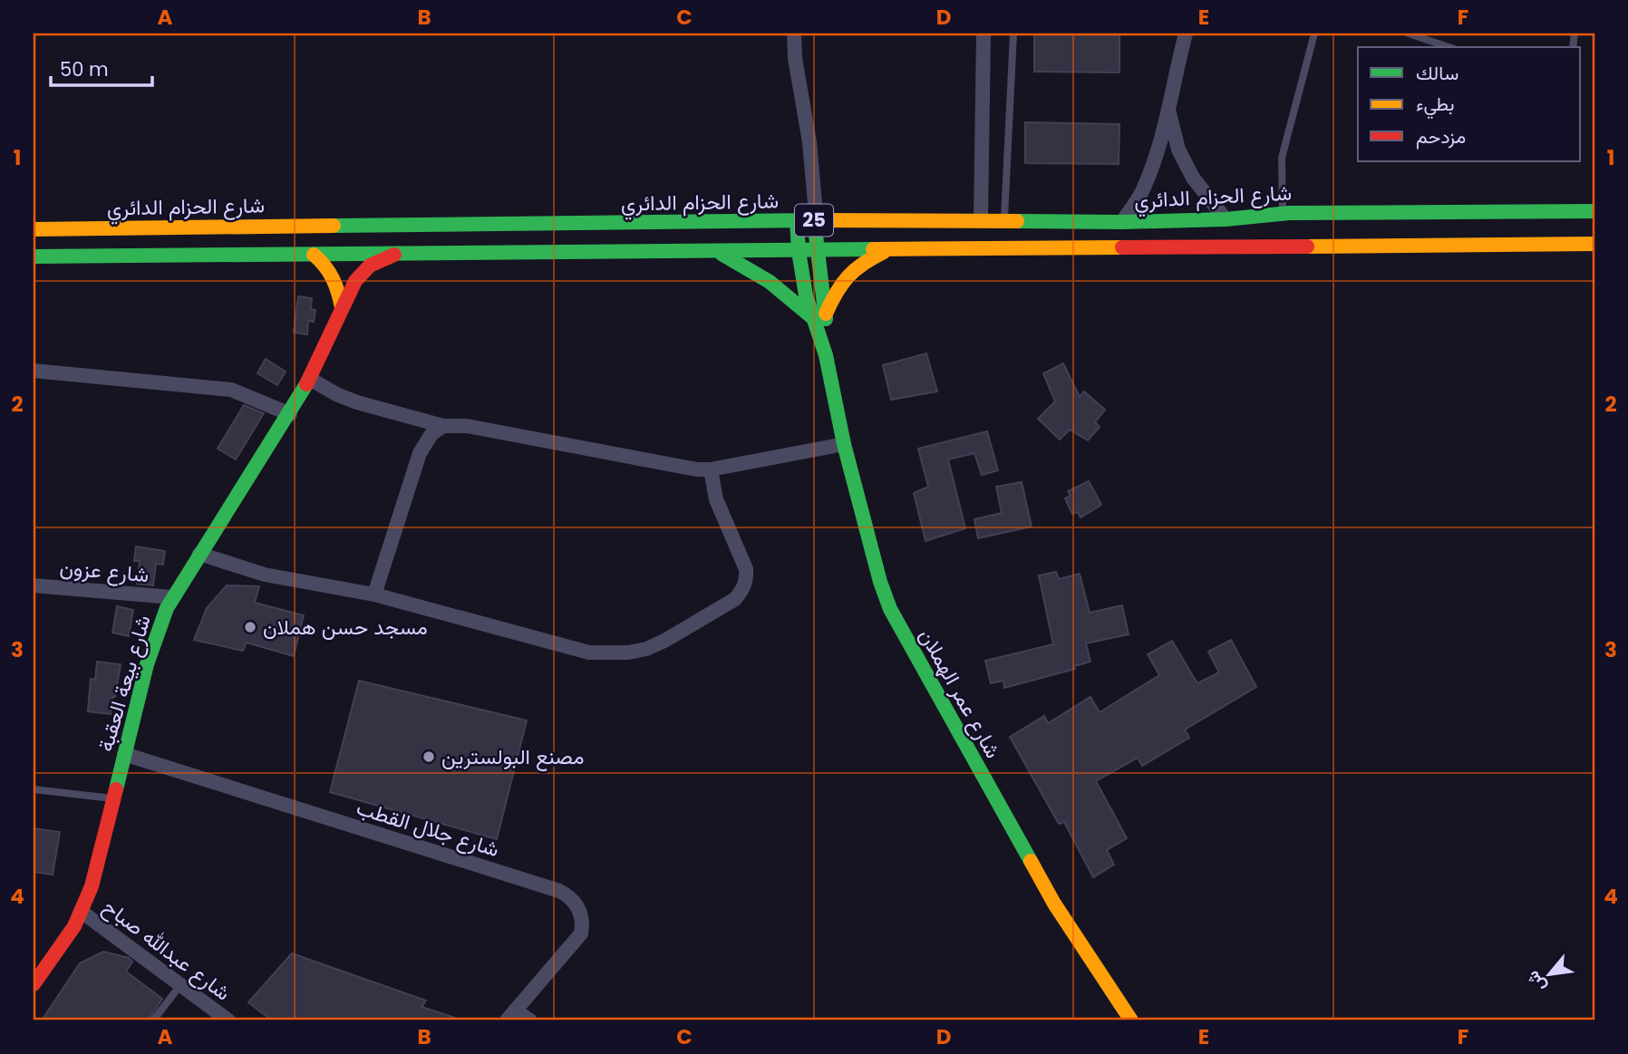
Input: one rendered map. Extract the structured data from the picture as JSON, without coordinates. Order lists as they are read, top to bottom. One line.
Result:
{"streets":{"main road":["شارع الحزام الدائري","25","شارع بيعة العقبة","شارع عمر الهملان"],"street":["شارع عزون","شارع جلال القطب","شارع عبدالله صباح"]},"crossings":[["شارع الحزام الدائري","شارع عمر الهملان"],["25","شارع بيعة العقبة"],["25","شارع عمر الهملان"],["شارع عزون","شارع بيعة العقبة"],["شارع بيعة العقبة","شارع جلال القطب"],["شارع بيعة العقبة","شارع عبدالله صباح"]],"places":["مسجد حسن هملان","مصنع البولسترين"],"legend":["سالك","بطيء","مزدحم"],"scale_bar":"50 m","north":"bottom left","grid":{"columns":["A","B","C","D","E","F"],"rows":["1","2","3","4"]}}
